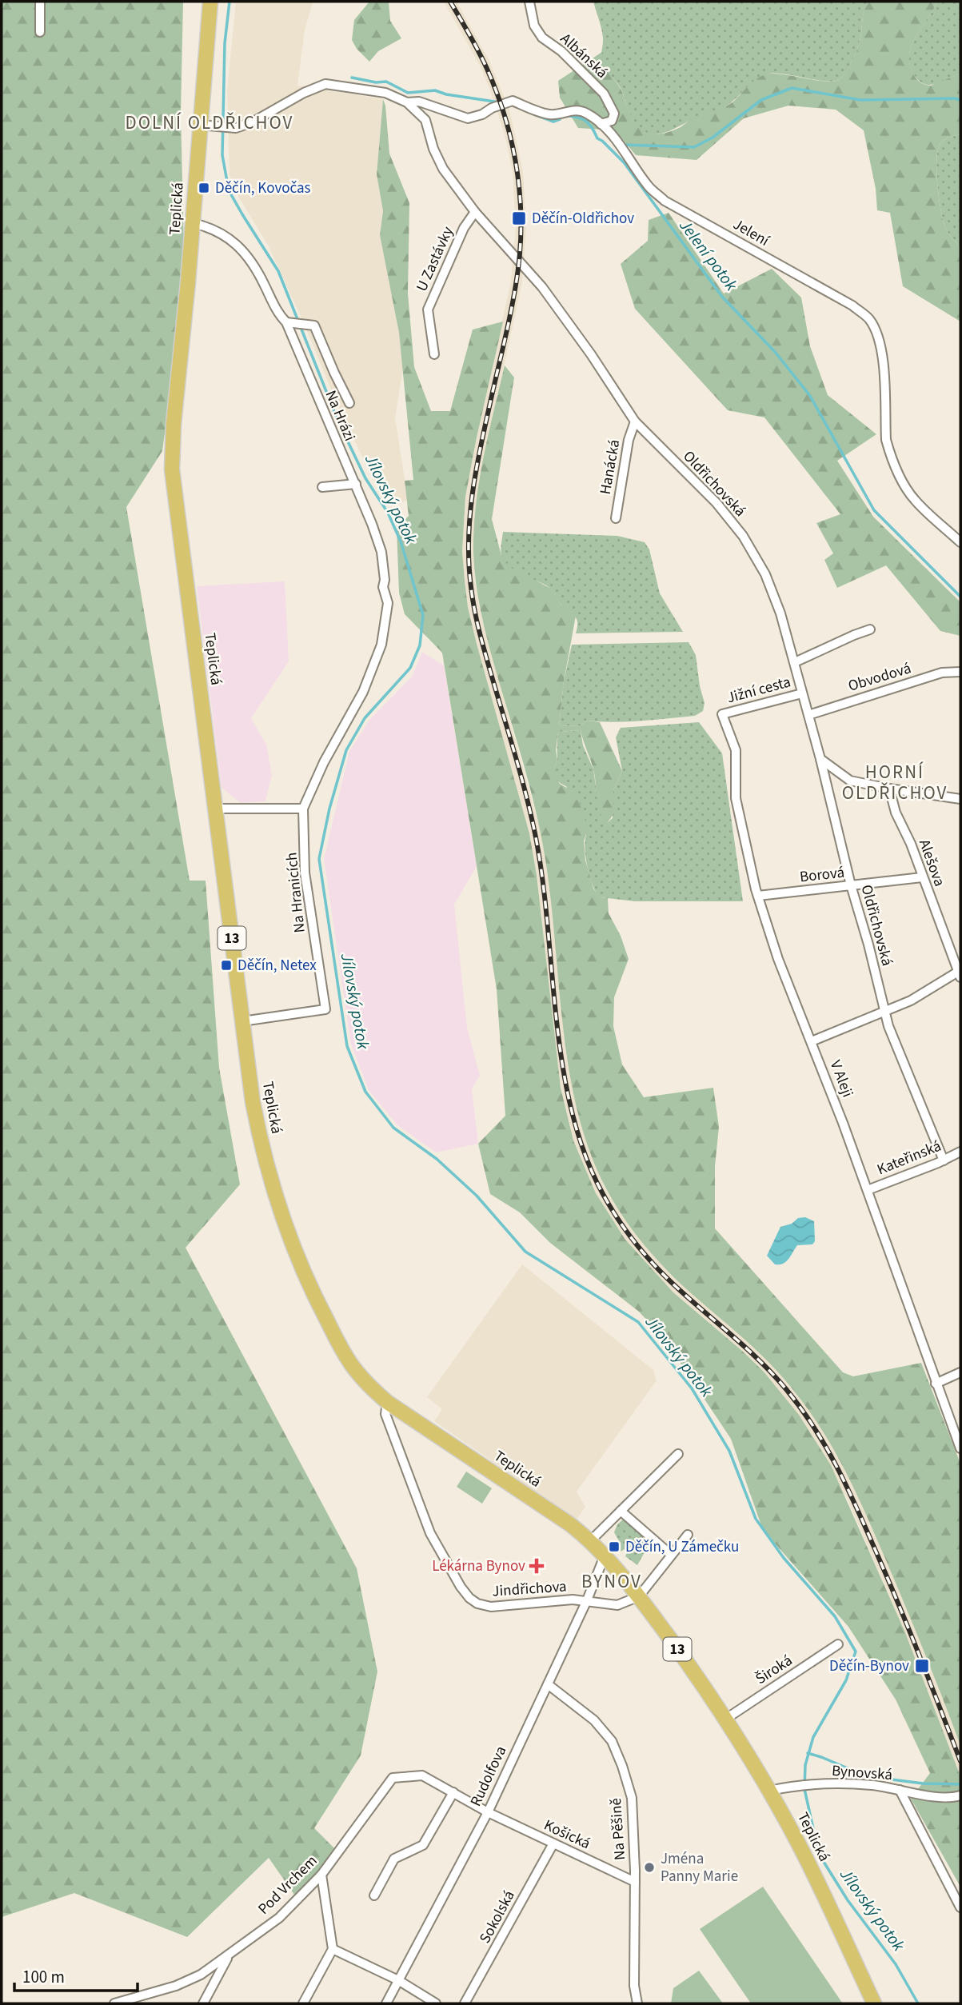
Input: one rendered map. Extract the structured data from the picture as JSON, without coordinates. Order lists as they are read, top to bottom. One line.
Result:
{"streets":{"main road":["Teplická","13"],"street":["Albánská","Jelení","U Zastávky","Na Hrázi","Hanácká","Oldřichovská","Obvodová","Jižní cesta","Alešova","Borová","Na Hranicích","V Aleji","Kateřinská","Jindřichova","Široká","Bynovská","Rudolfova","Na Pěšině","Košická","Pod Vrchem","Sokolská"]},"crossings":[["Albánská","Jelení"],["Teplická","Na Hrázi"],["Teplická","Oldřichovská"],["Teplická","Na Hranicích"],["Teplická","Jindřichova"],["Teplická","Široká"],["Teplická","Bynovská"],["Teplická","Rudolfova"],["Jelení","Oldřichovská"],["U Zastávky","Oldřichovská"],["Na Hrázi","Na Hranicích"],["Hanácká","Oldřichovská"],["Oldřichovská","Obvodová"],["Oldřichovská","Jižní cesta"],["Oldřichovská","Borová"],["Oldřichovská","Kateřinská"],["Jižní cesta","V Aleji"],["Alešova","Borová"],["Borová","V Aleji"],["V Aleji","Kateřinská"],["Jindřichova","Rudolfova"],["Rudolfova","Na Pěšině"],["Rudolfova","Košická"],["Rudolfova","Pod Vrchem"],["Na Pěšině","Košická"],["Košická","Pod Vrchem"],["Košická","Sokolská"]],"districts":["DOLNÍ OLDŘICHOV","HORNÍ OLDŘICHOV","BYNOV"],"water":["Jelení potok","Jílovský potok"],"places":{"transit":["Děčín, Kovočas","Děčín-Oldřichov","Děčín, Netex","Děčín, U Zámečku","Děčín-Bynov"],"health":["Lékárna Bynov"],"other":["Jména Panny Marie"]},"scale_bar":"100 m"}
